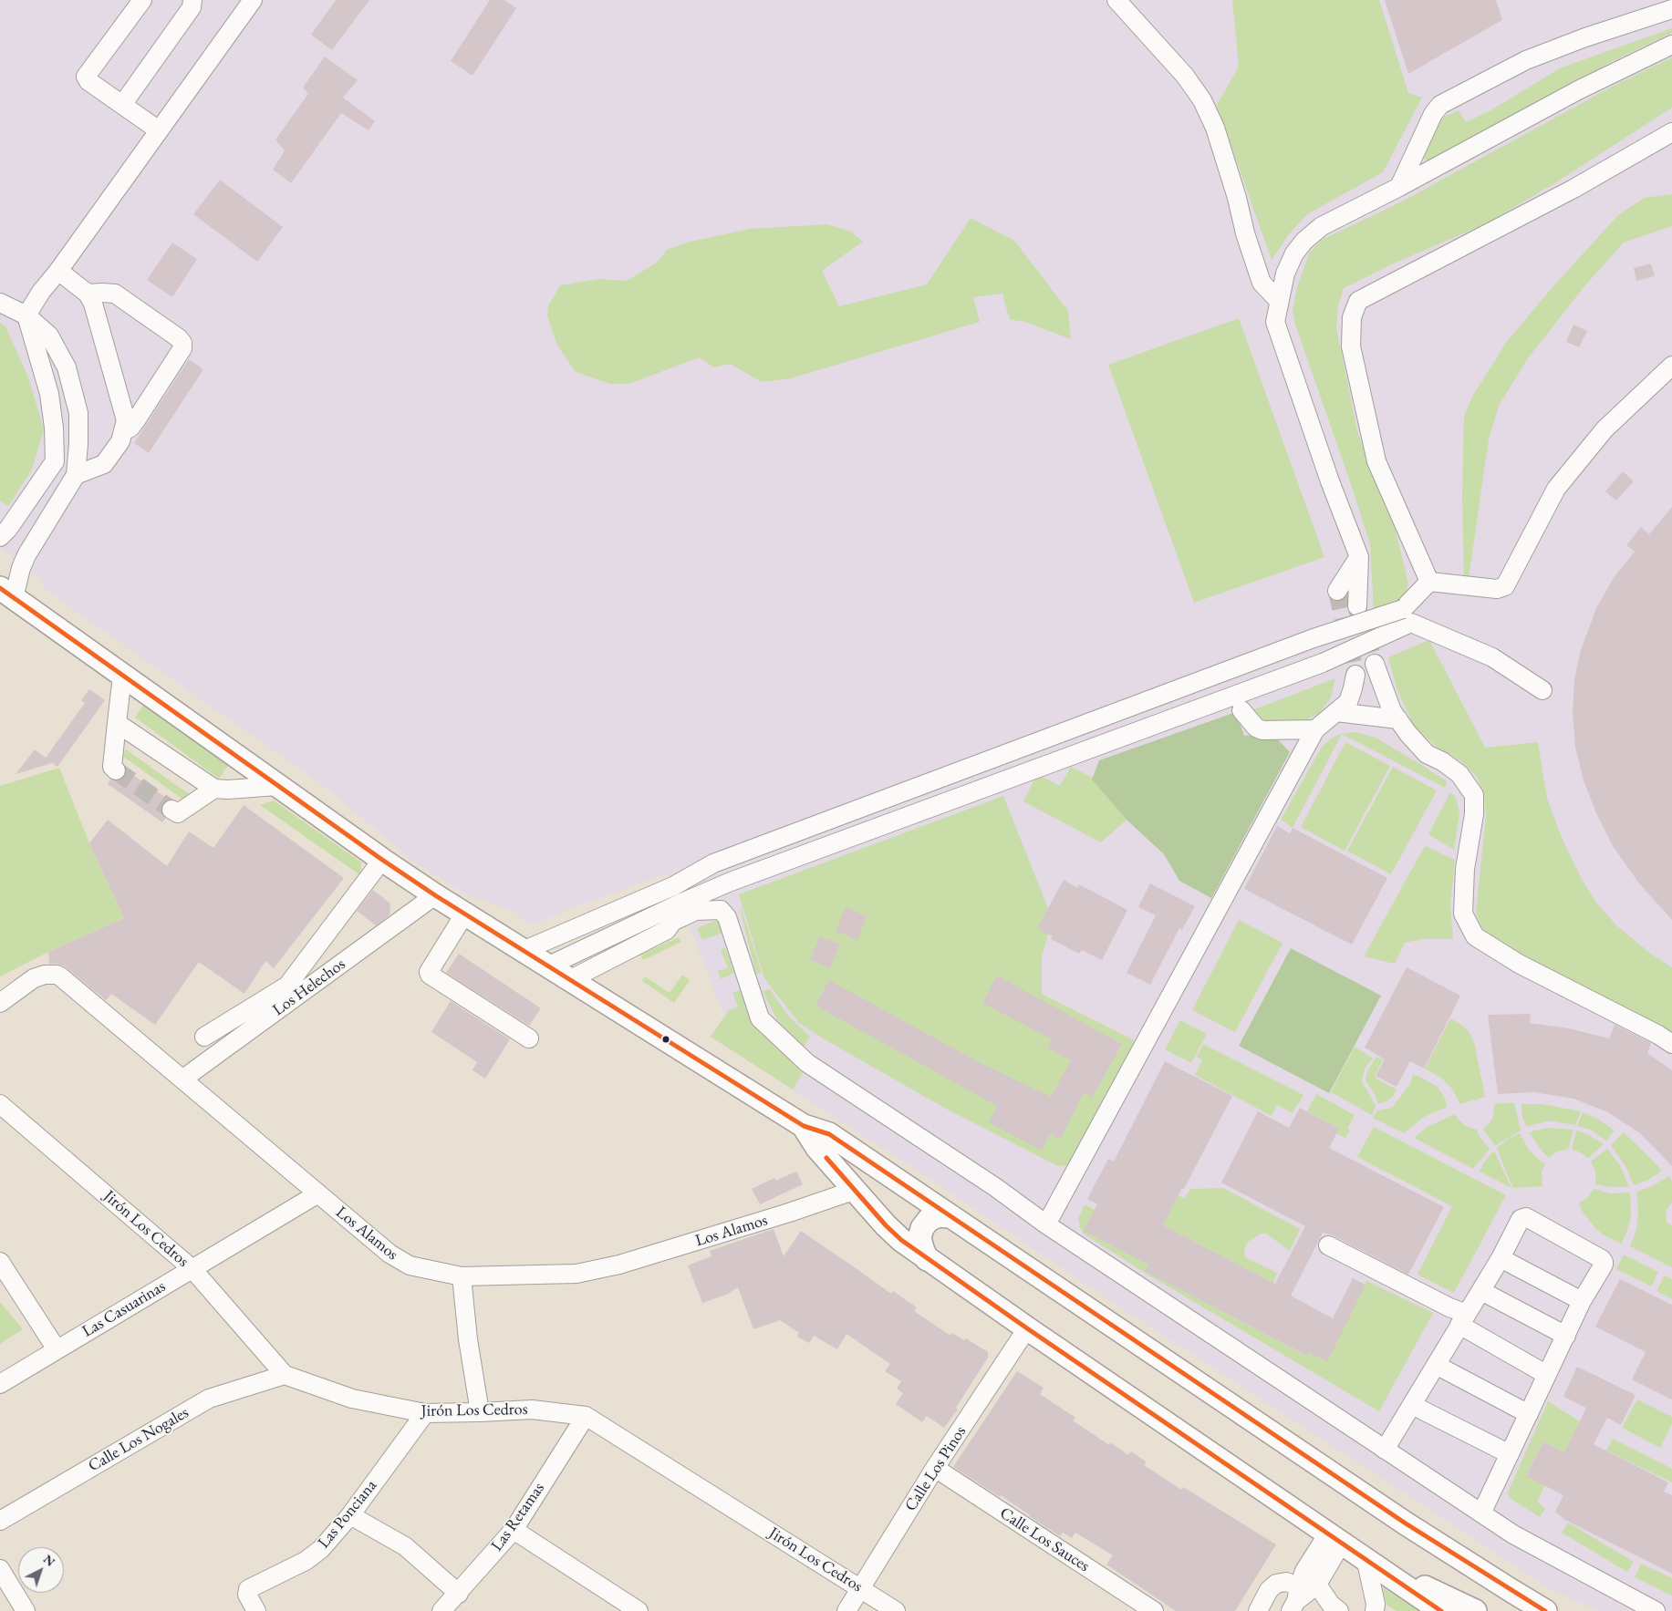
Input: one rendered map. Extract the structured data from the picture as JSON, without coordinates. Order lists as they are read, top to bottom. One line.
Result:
{"streets":{"street":["Los Helechos","Jirón Los Cedros","Los Alamos","Las Casuarinas","Calle Los Nogales","Calle Los Pinos","Las Ponciana","Las Retamas","Calle Los Sauces"]},"crossings":[["Los Helechos","Los Alamos"],["Jirón Los Cedros","Las Casuarinas"],["Jirón Los Cedros","Calle Los Nogales"],["Jirón Los Cedros","Calle Los Pinos"],["Jirón Los Cedros","Las Ponciana"],["Jirón Los Cedros","Las Retamas"],["Los Alamos","Las Casuarinas"],["Calle Los Pinos","Calle Los Sauces"]],"north":"top right"}
